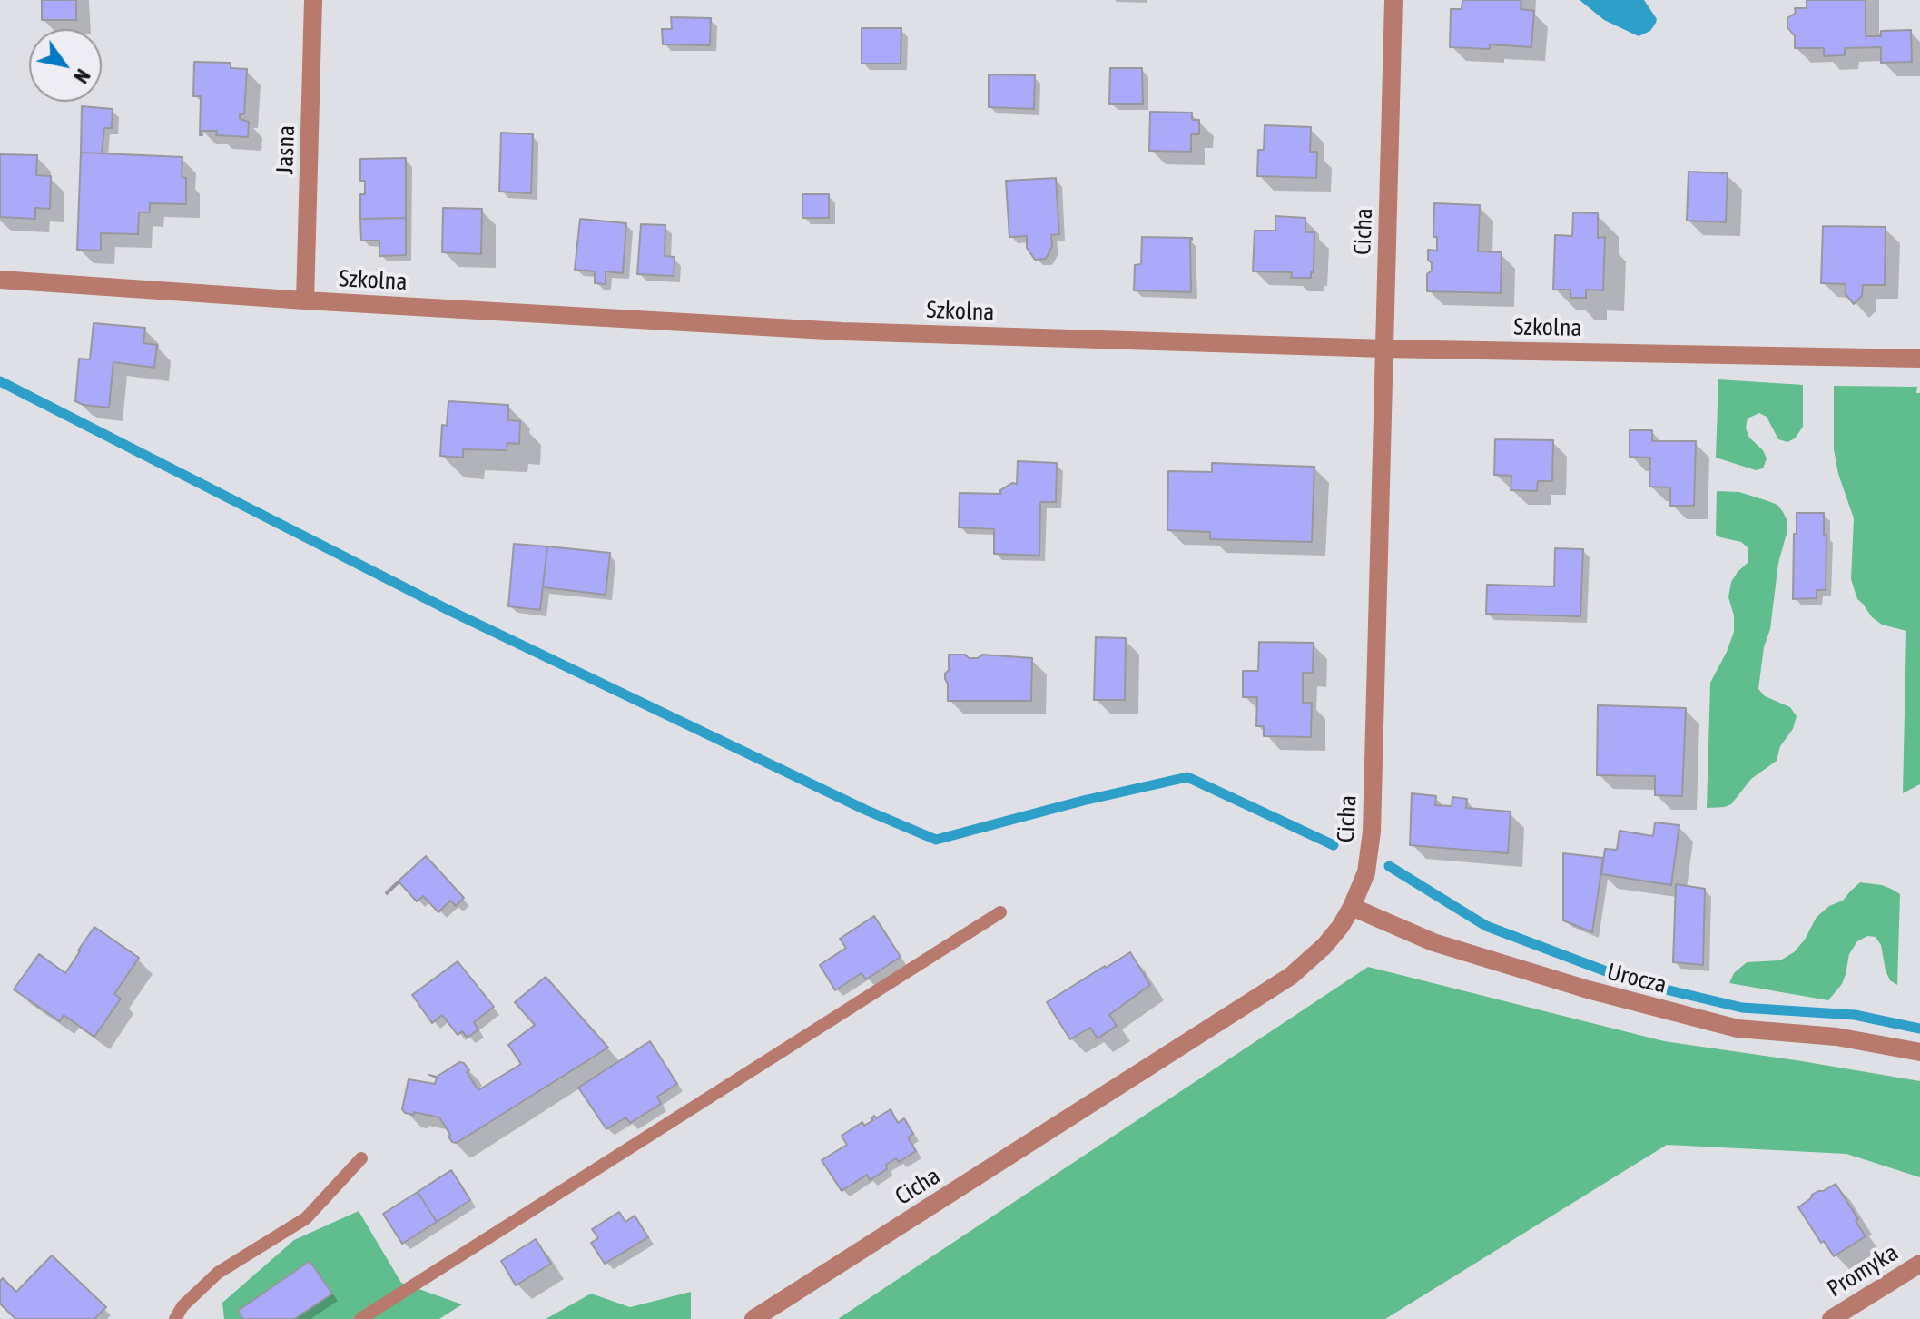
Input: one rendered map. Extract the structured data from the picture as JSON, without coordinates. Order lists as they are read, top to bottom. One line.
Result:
{"streets":{"street":["Jasna","Cicha","Szkolna","Urocza","Promyka"]},"crossings":[["Jasna","Szkolna"],["Cicha","Szkolna"],["Cicha","Urocza"]],"north":"bottom right"}
